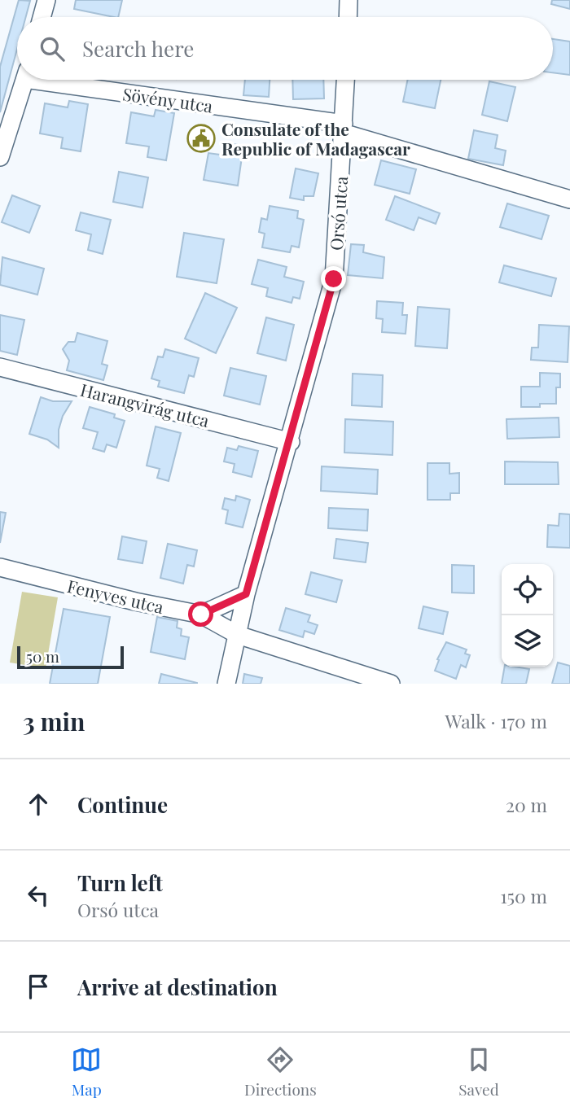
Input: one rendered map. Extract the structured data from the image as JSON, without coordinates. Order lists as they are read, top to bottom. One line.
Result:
{"streets":{"street":["Sövény utca","Orsó utca","Harangvirág utca","Fenyves utca"]},"crossings":[["Sövény utca","Orsó utca"],["Orsó utca","Harangvirág utca"],["Orsó utca","Fenyves utca"]],"places":{"public building":["Consulate of the Republic of Madagascar"]},"scale_bar":"50 m","page":{"search":"Search here","scale":"50 m","heading":["3 min","Walk · 170 m"],"list":[["Continue","20 m"],["Turn left","Orsó utca","150 m"],"Arrive at destination"],"nav":["Map","Directions","Saved"]}}
